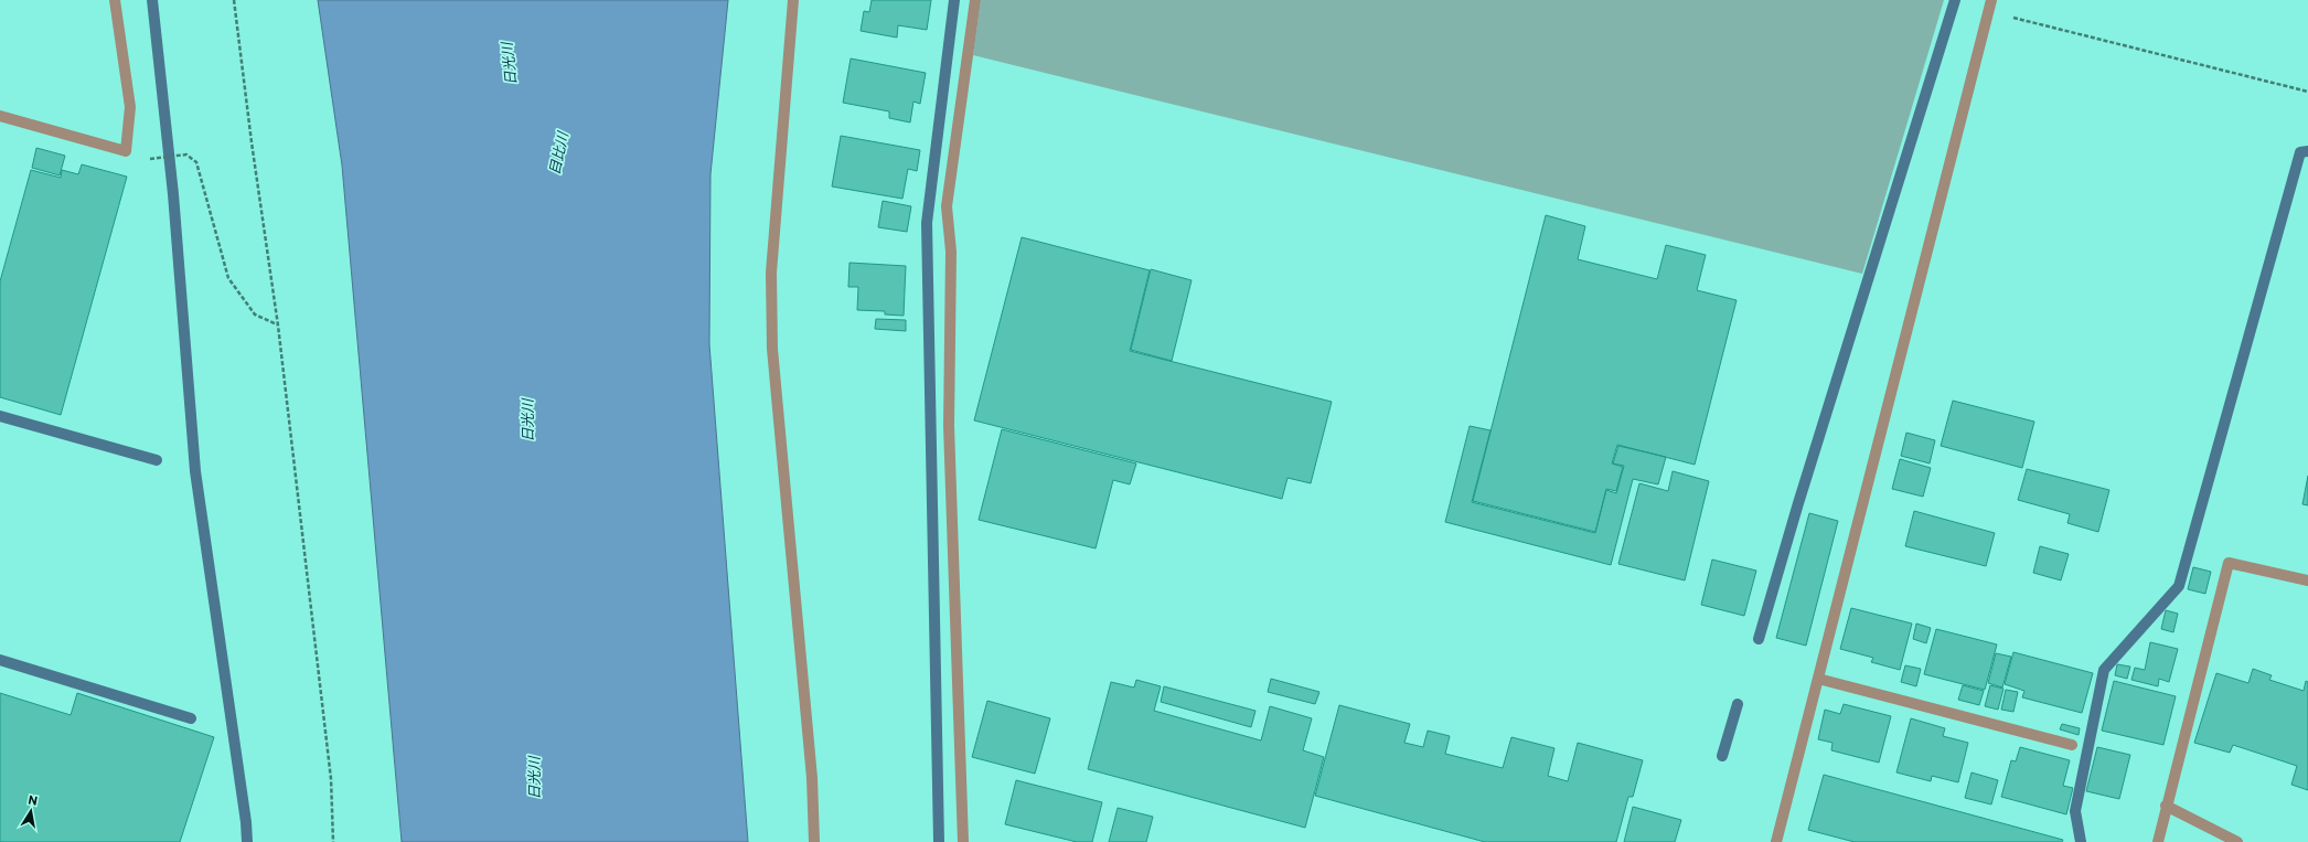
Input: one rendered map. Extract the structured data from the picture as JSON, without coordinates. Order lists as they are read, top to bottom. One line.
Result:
{"water":["日光川","目比川"],"north":"top"}
